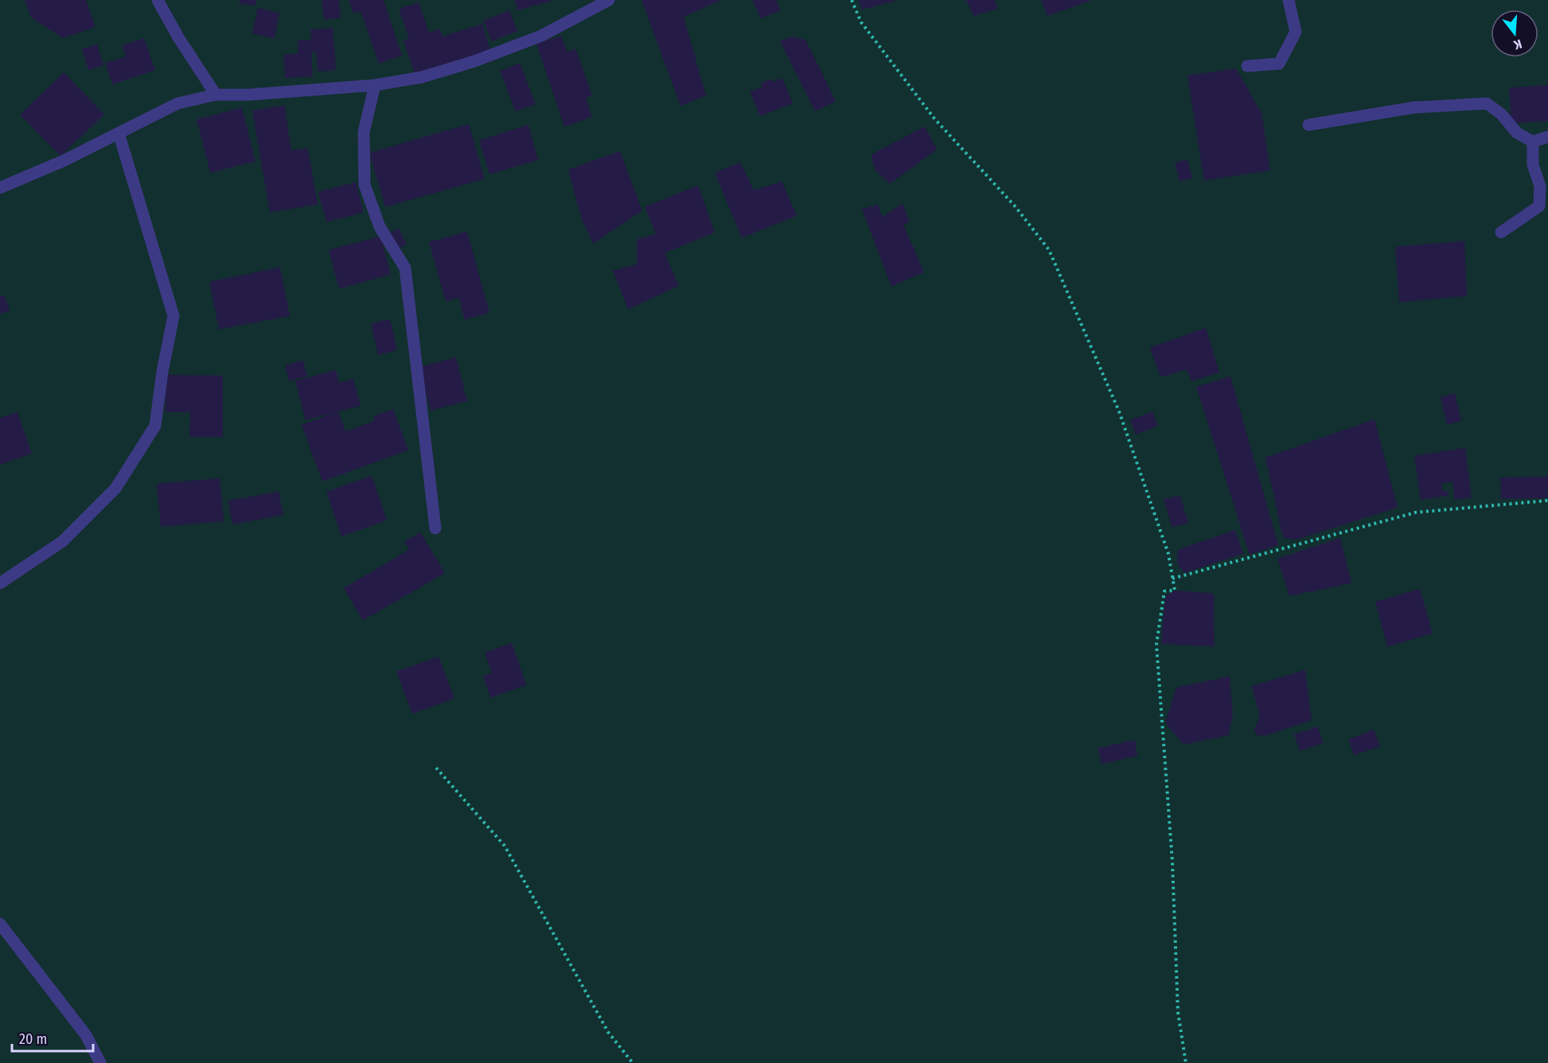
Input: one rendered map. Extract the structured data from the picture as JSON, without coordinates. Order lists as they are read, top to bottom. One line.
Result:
{"scale_bar":"20 m","north":"bottom"}
